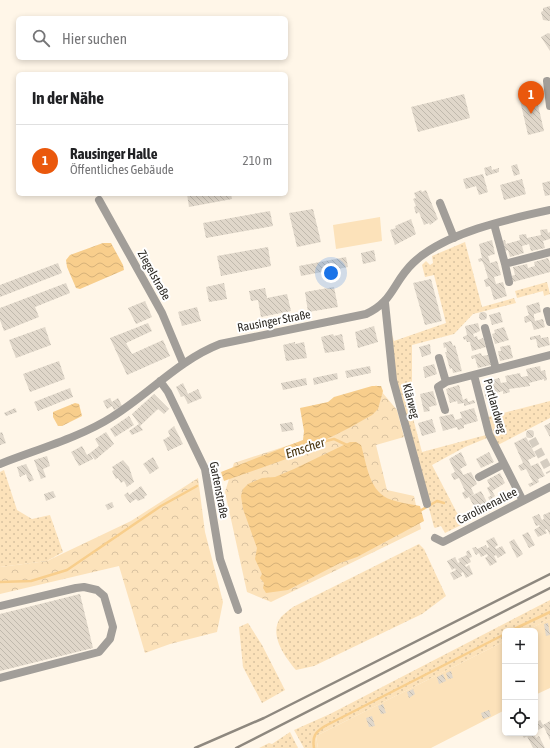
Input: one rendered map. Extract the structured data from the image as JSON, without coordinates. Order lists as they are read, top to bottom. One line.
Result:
{"streets":{"street":["Ziegelstraße","Rausinger Straße","Klärweg","Portlandweg","Gartenstraße","Carolinenallee"]},"crossings":[["Ziegelstraße","Rausinger Straße"],["Rausinger Straße","Klärweg"],["Rausinger Straße","Gartenstraße"],["Portlandweg","Carolinenallee"]],"water":["Emscher"],"page":{"search":"Hier suchen","heading":"In der Nähe","pins":"1","list":[{"mark":"1","name":"Rausinger Halle","note":"Öffentliches Gebäude","value":"210 m"}],"map_buttons":["+","−"]}}
